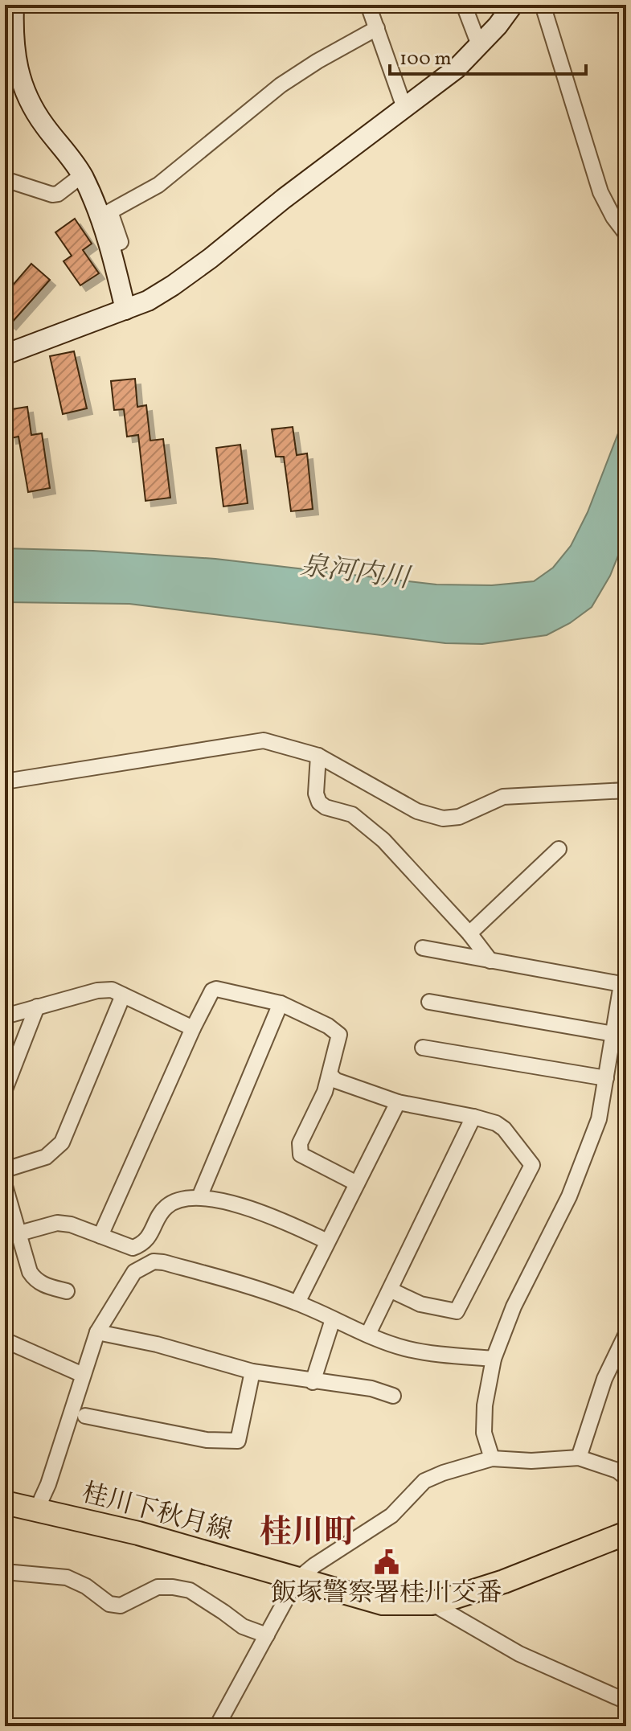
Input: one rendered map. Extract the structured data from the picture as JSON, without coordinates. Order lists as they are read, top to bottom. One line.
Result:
{"streets":{"main road":["桂川下秋月線"]},"districts":["桂川町"],"water":["泉河内川"],"places":{"public building":["飯塚警察署桂川交番"]},"scale_bar":"100 m"}
